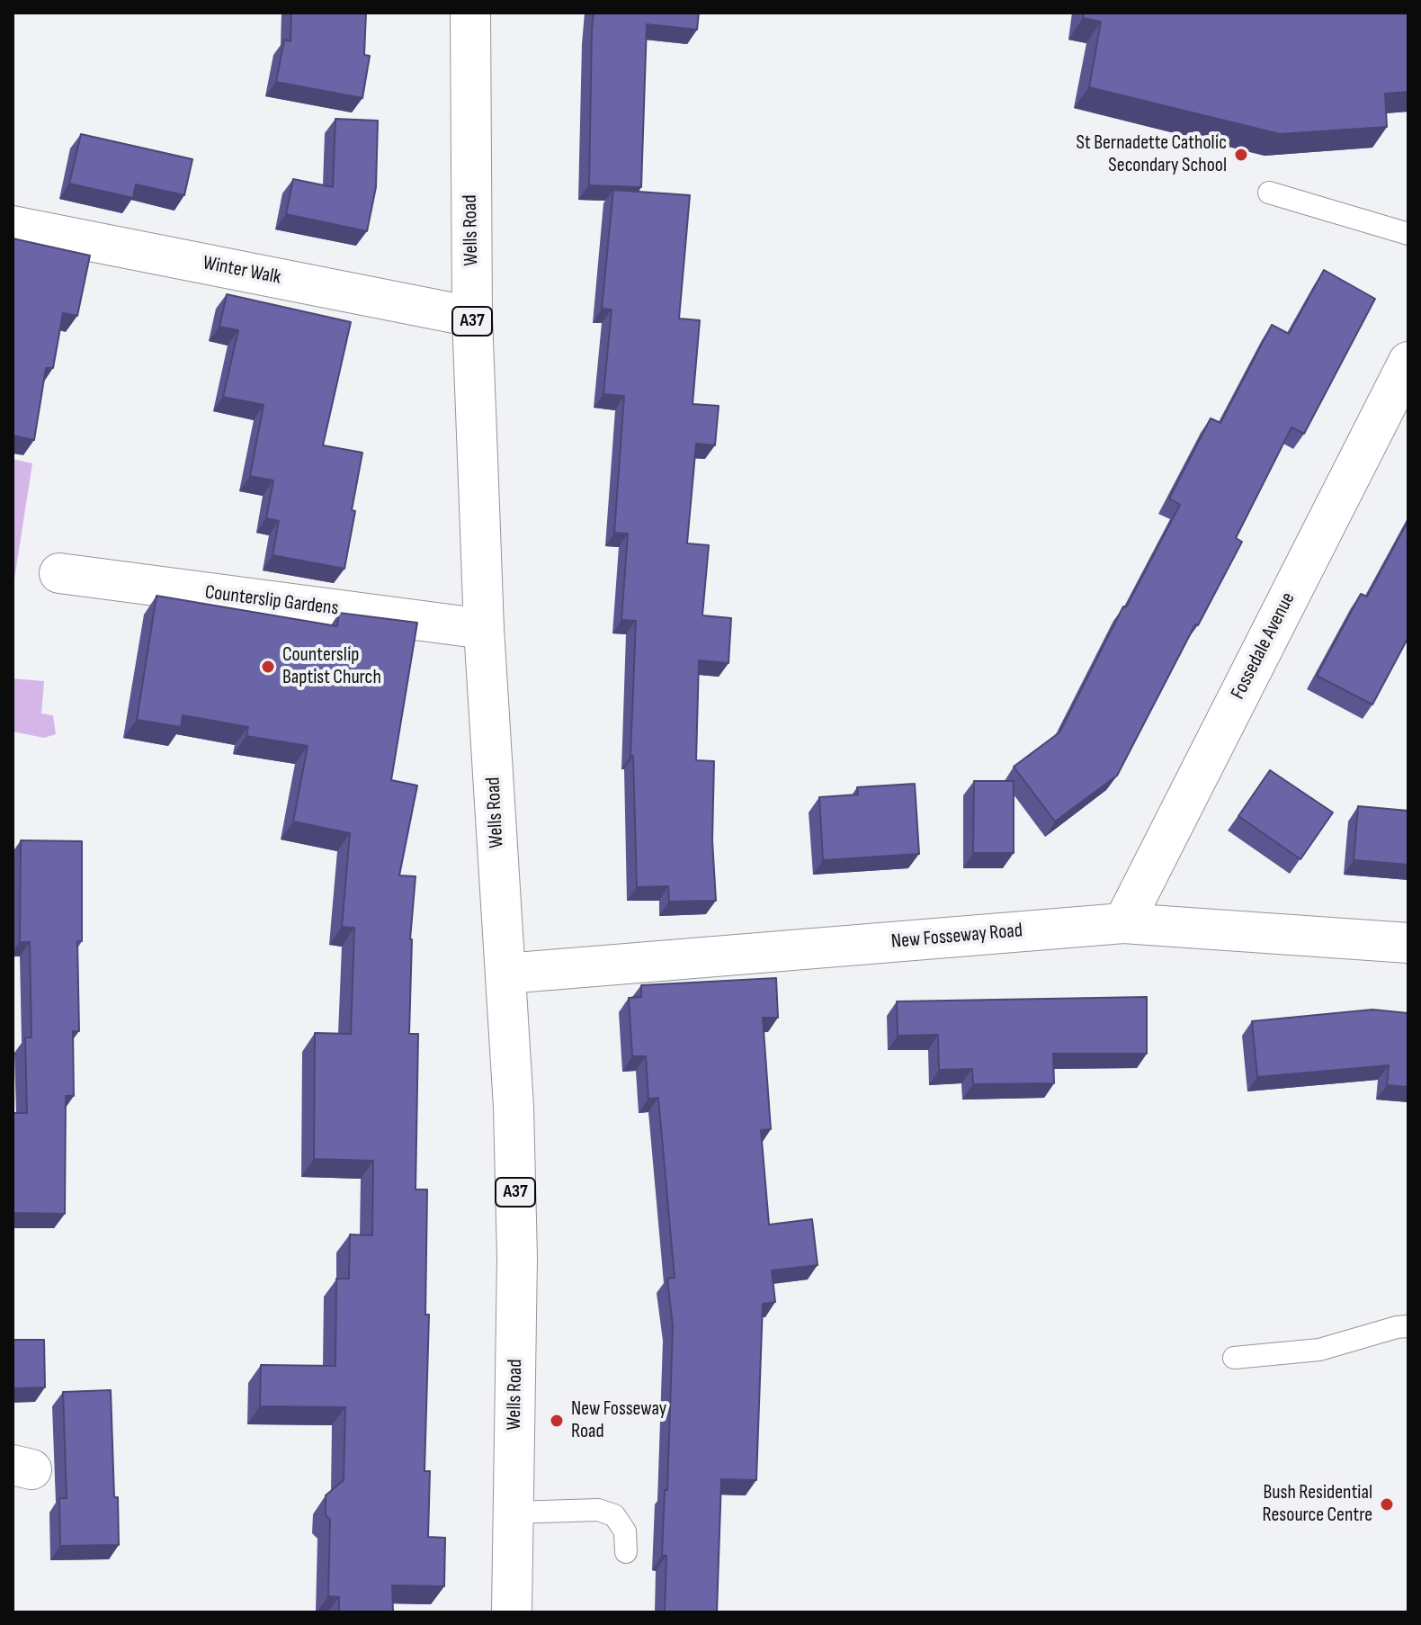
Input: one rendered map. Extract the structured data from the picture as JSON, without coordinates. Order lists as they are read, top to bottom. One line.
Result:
{"streets":{"main road":["Wells Road","Winter Walk","A37","Counterslip Gardens","Fossedale Avenue","New Fosseway Road"]},"crossings":[["Wells Road","Winter Walk"],["Wells Road","Counterslip Gardens"],["Wells Road","New Fosseway Road"],["Fossedale Avenue","New Fosseway Road"]],"places":["St Bernadette Catholic Secondary School","Counterslip Baptist Church","New Fosseway Road","Bush Residential Resource Centre"]}
